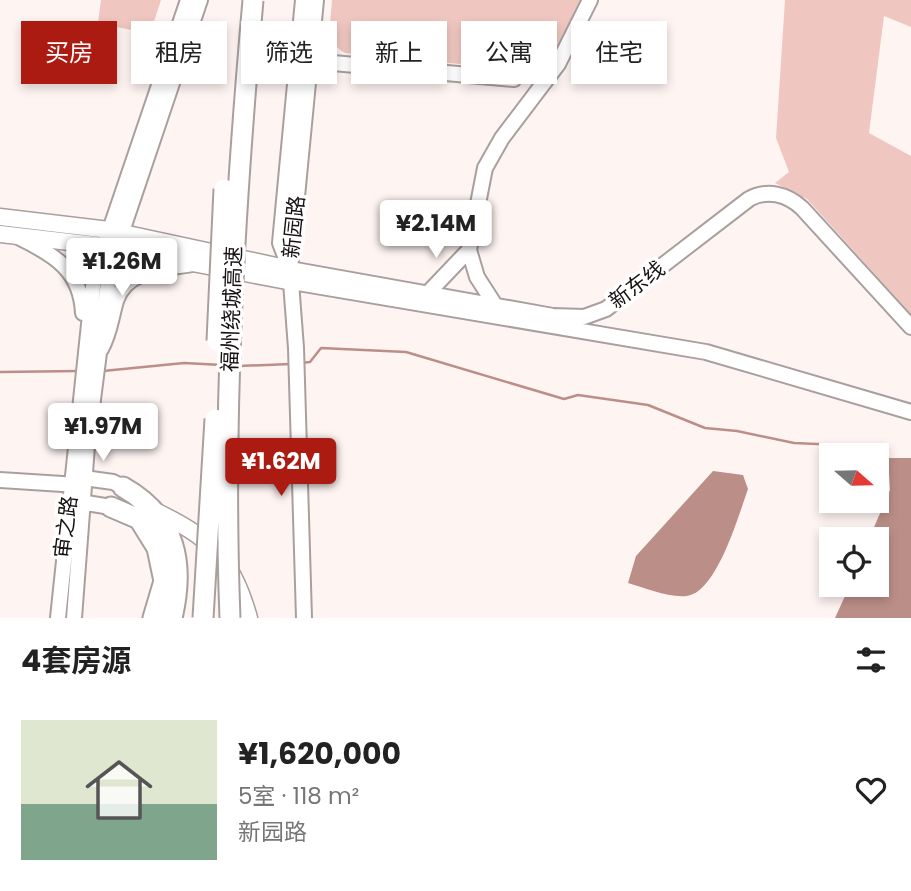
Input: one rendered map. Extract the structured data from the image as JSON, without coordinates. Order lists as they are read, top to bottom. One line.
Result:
{"streets":{"highway":["福州绕城高速"],"main road":["新园路","新东线","审之路"]},"crossings":[["新园路","新东线"]],"north":"right","page":{"chip":["买房","租房","筛选","新上","公寓","住宅"],"price":["¥2.14M","¥1.26M","¥1.97M","¥1.62M"],"heading":"4套房源","list":[{"name":"¥1,620,000","note":"5室 · 118 m² · 新园路"}]}}
